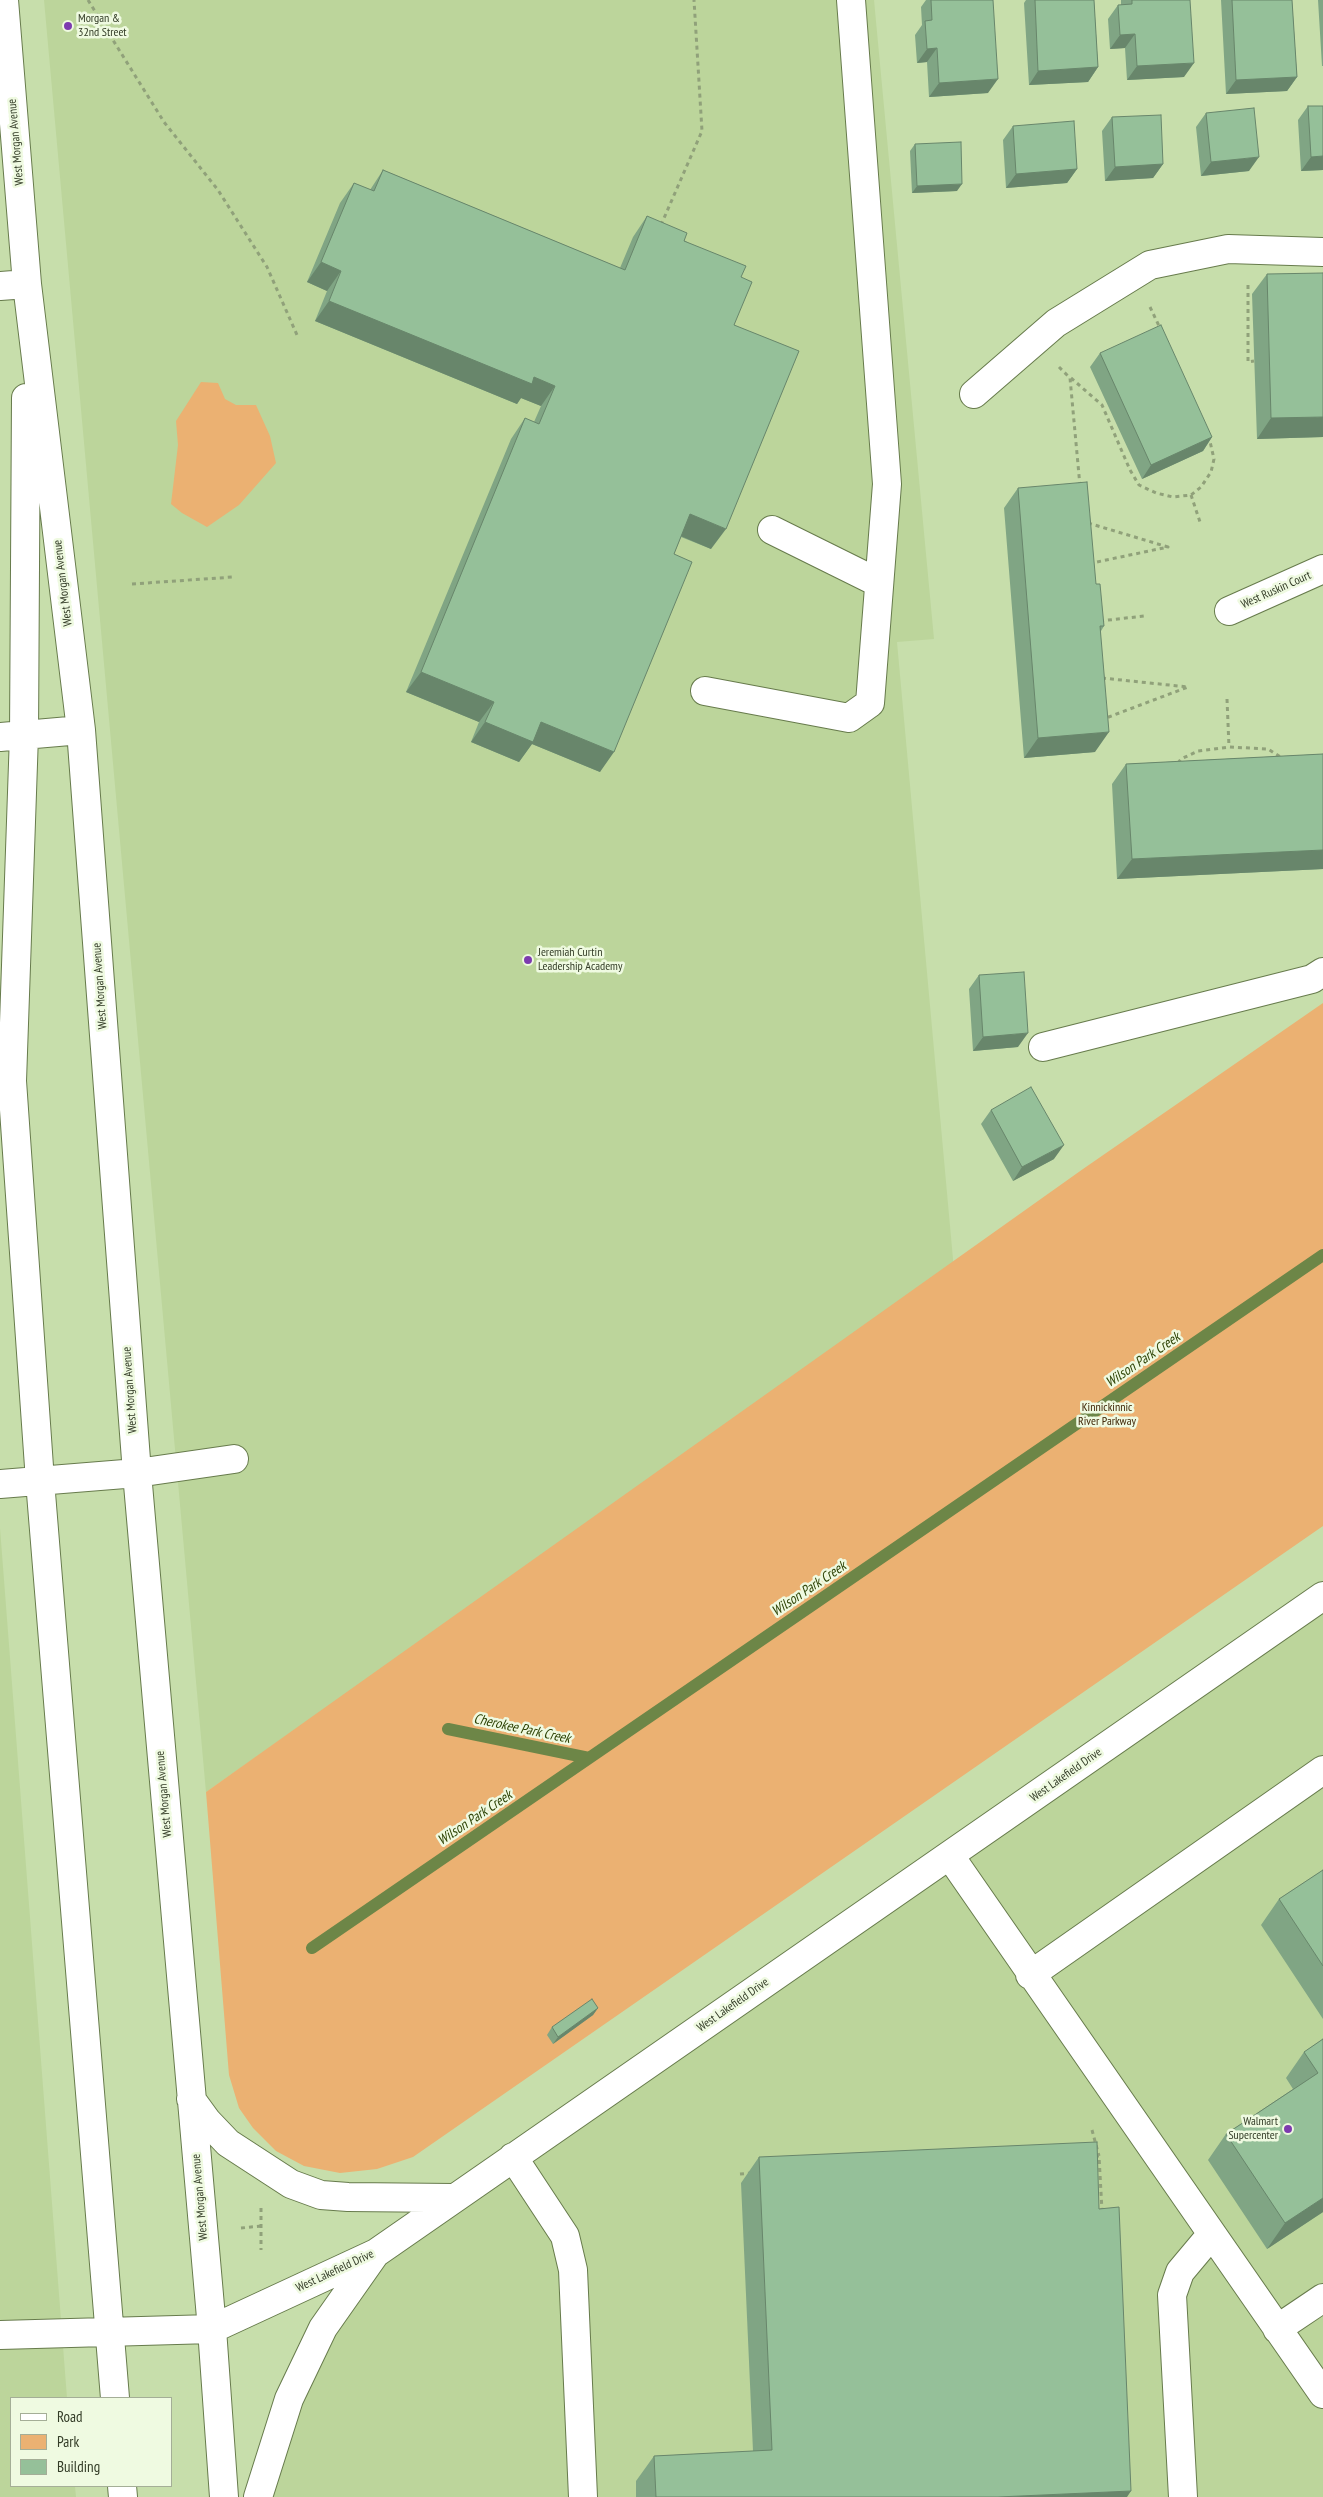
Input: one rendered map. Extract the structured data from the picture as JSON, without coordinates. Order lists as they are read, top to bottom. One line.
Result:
{"streets":{"street":["West Morgan Avenue","West Ruskin Court","West Lakefield Drive"]},"crossings":[["West Morgan Avenue","West Lakefield Drive"]],"water":["Wilson Park Creek","Cherokee Park Creek"],"parks":["Kinnickinnic River Parkway"],"places":["Morgan & 32nd Street","Jeremiah Curtin Leadership Academy","Walmart Supercenter"],"legend":["Road","Park","Building"]}
